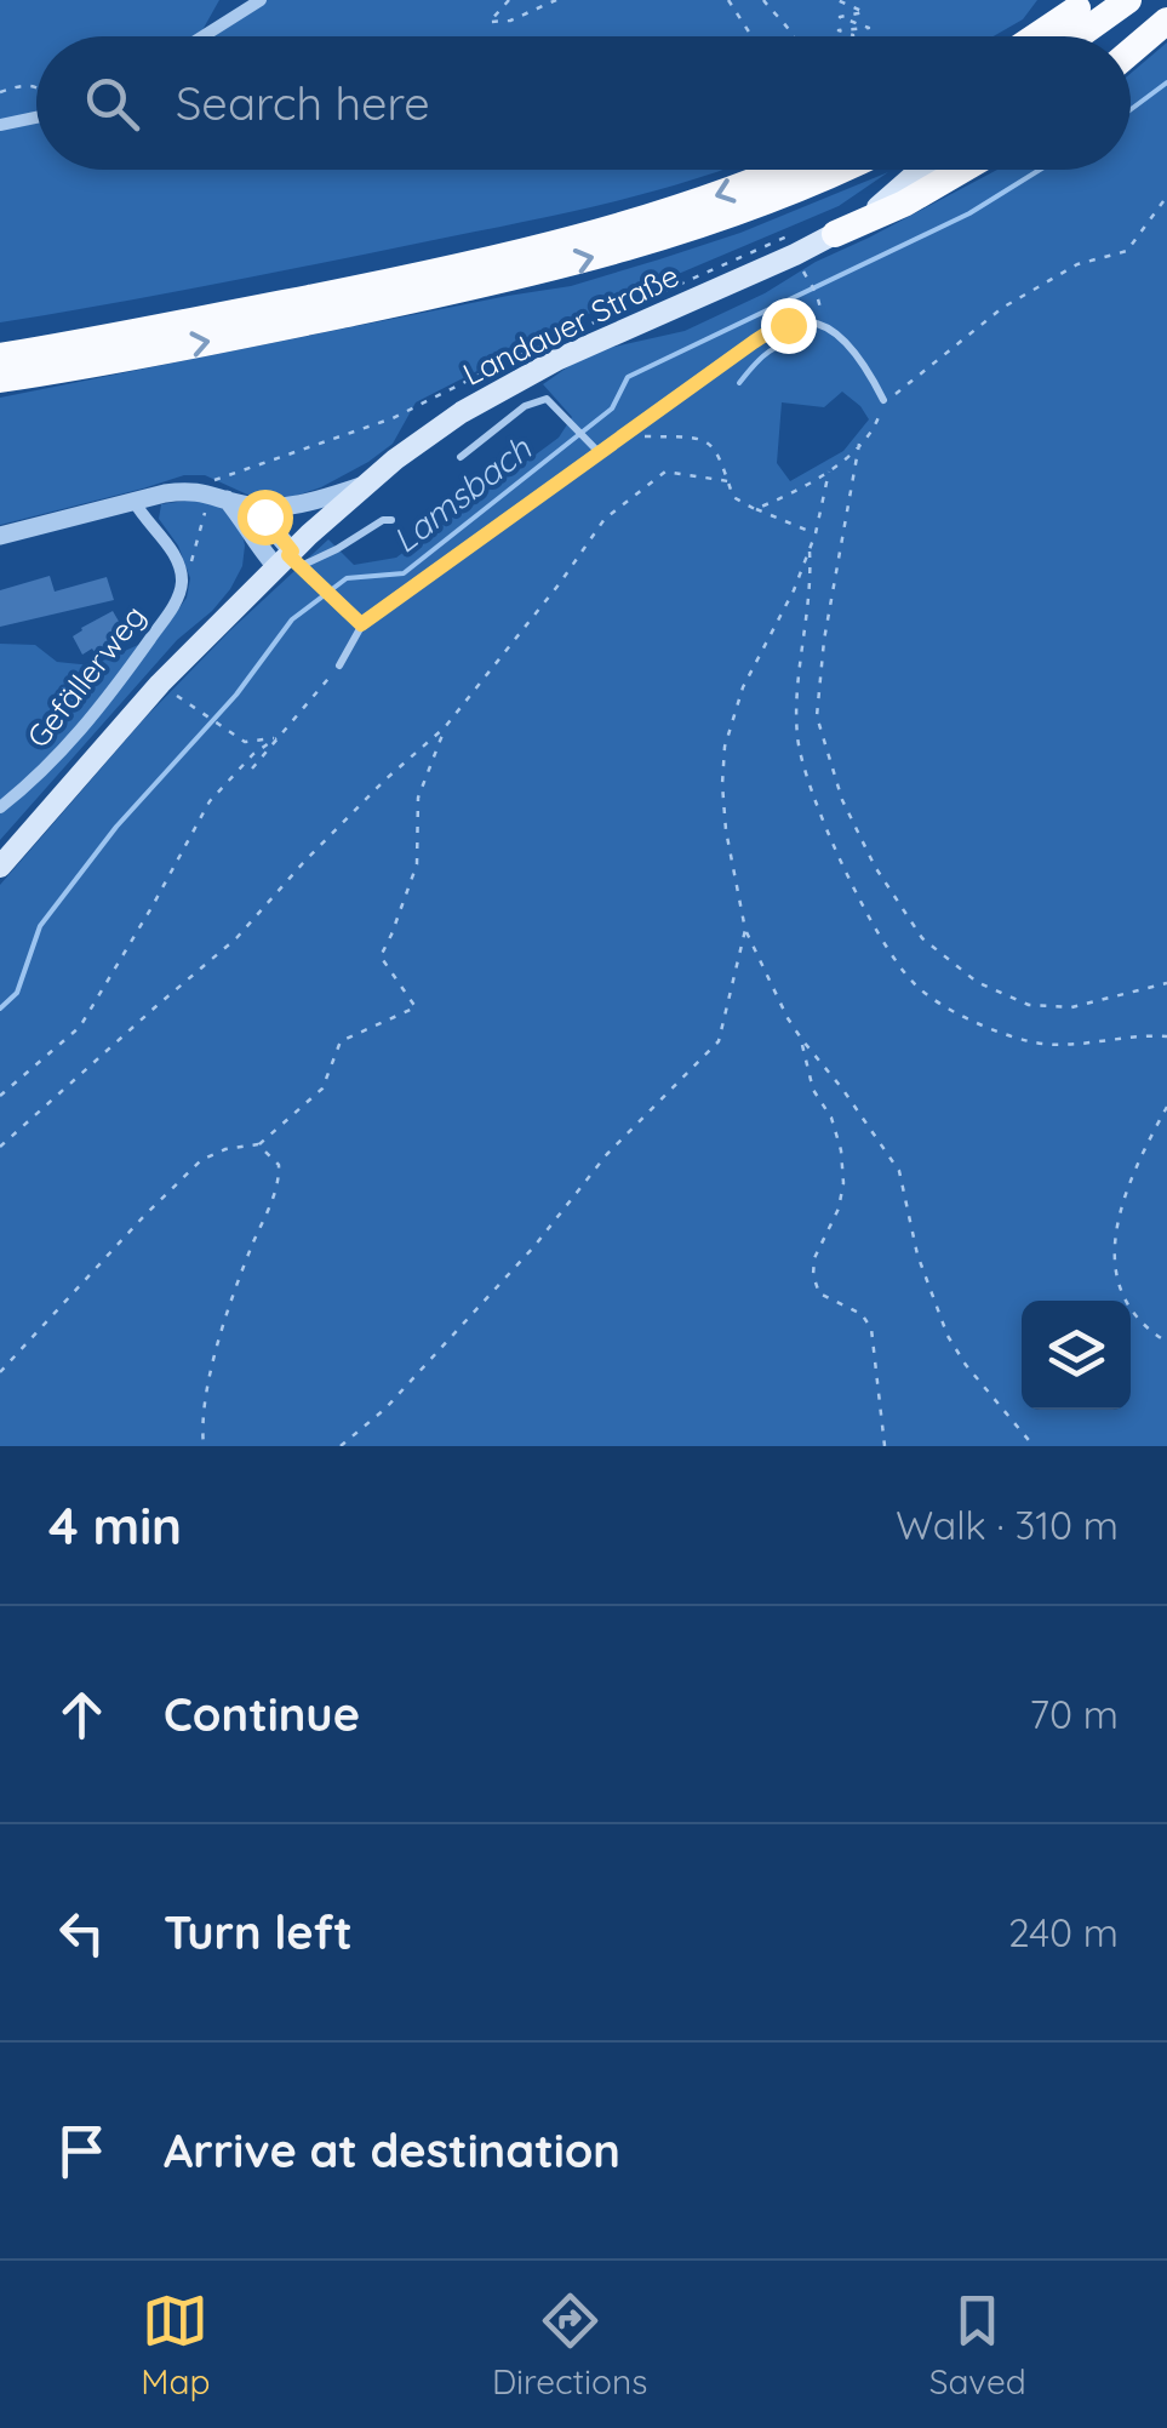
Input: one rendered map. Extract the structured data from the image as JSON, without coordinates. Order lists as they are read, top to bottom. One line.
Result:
{"streets":{"main road":["Landauer Straße"],"street":["Gefällerweg"]},"water":["Lamsbach"],"page":{"search":"Search here","heading":["4 min","Walk · 310 m"],"list":[["Continue","70 m"],["Turn left","240 m"],"Arrive at destination"],"nav":["Map","Directions","Saved"]}}
